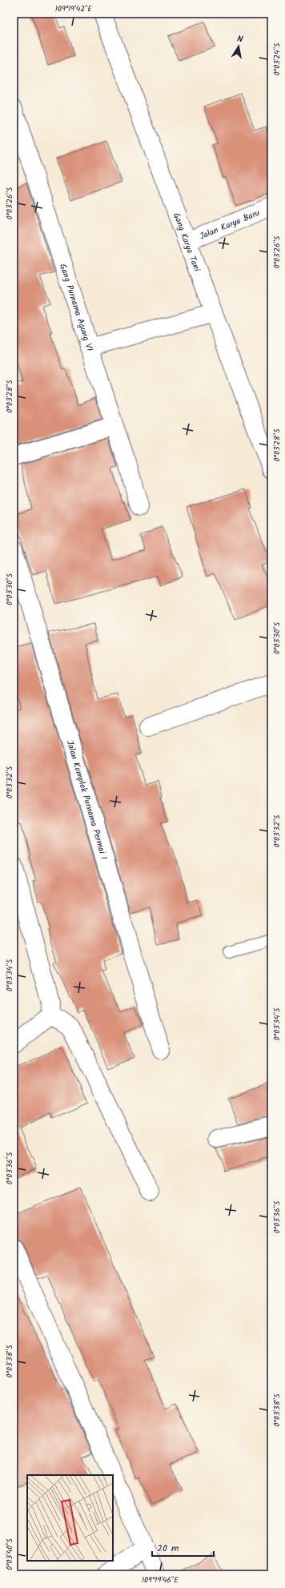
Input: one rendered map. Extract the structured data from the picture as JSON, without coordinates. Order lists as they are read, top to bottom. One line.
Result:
{"streets":{"street":["Jalan Karya Baru","Gang Karya Tani","Gang Purnama Agung VI","Jalan Komplek Purnama Permai I"]},"crossings":[["Jalan Karya Baru","Gang Karya Tani"]],"scale_bar":"20 m","north":"top","coordinates":["109°19'42\"E","0°03'24\"S","0°03'26\"S","0°03'28\"S","0°03'30\"S","0°03'32\"S","0°03'34\"S","0°03'36\"S","0°03'38\"S","0°03'40\"S","109°19'46\"E"]}
